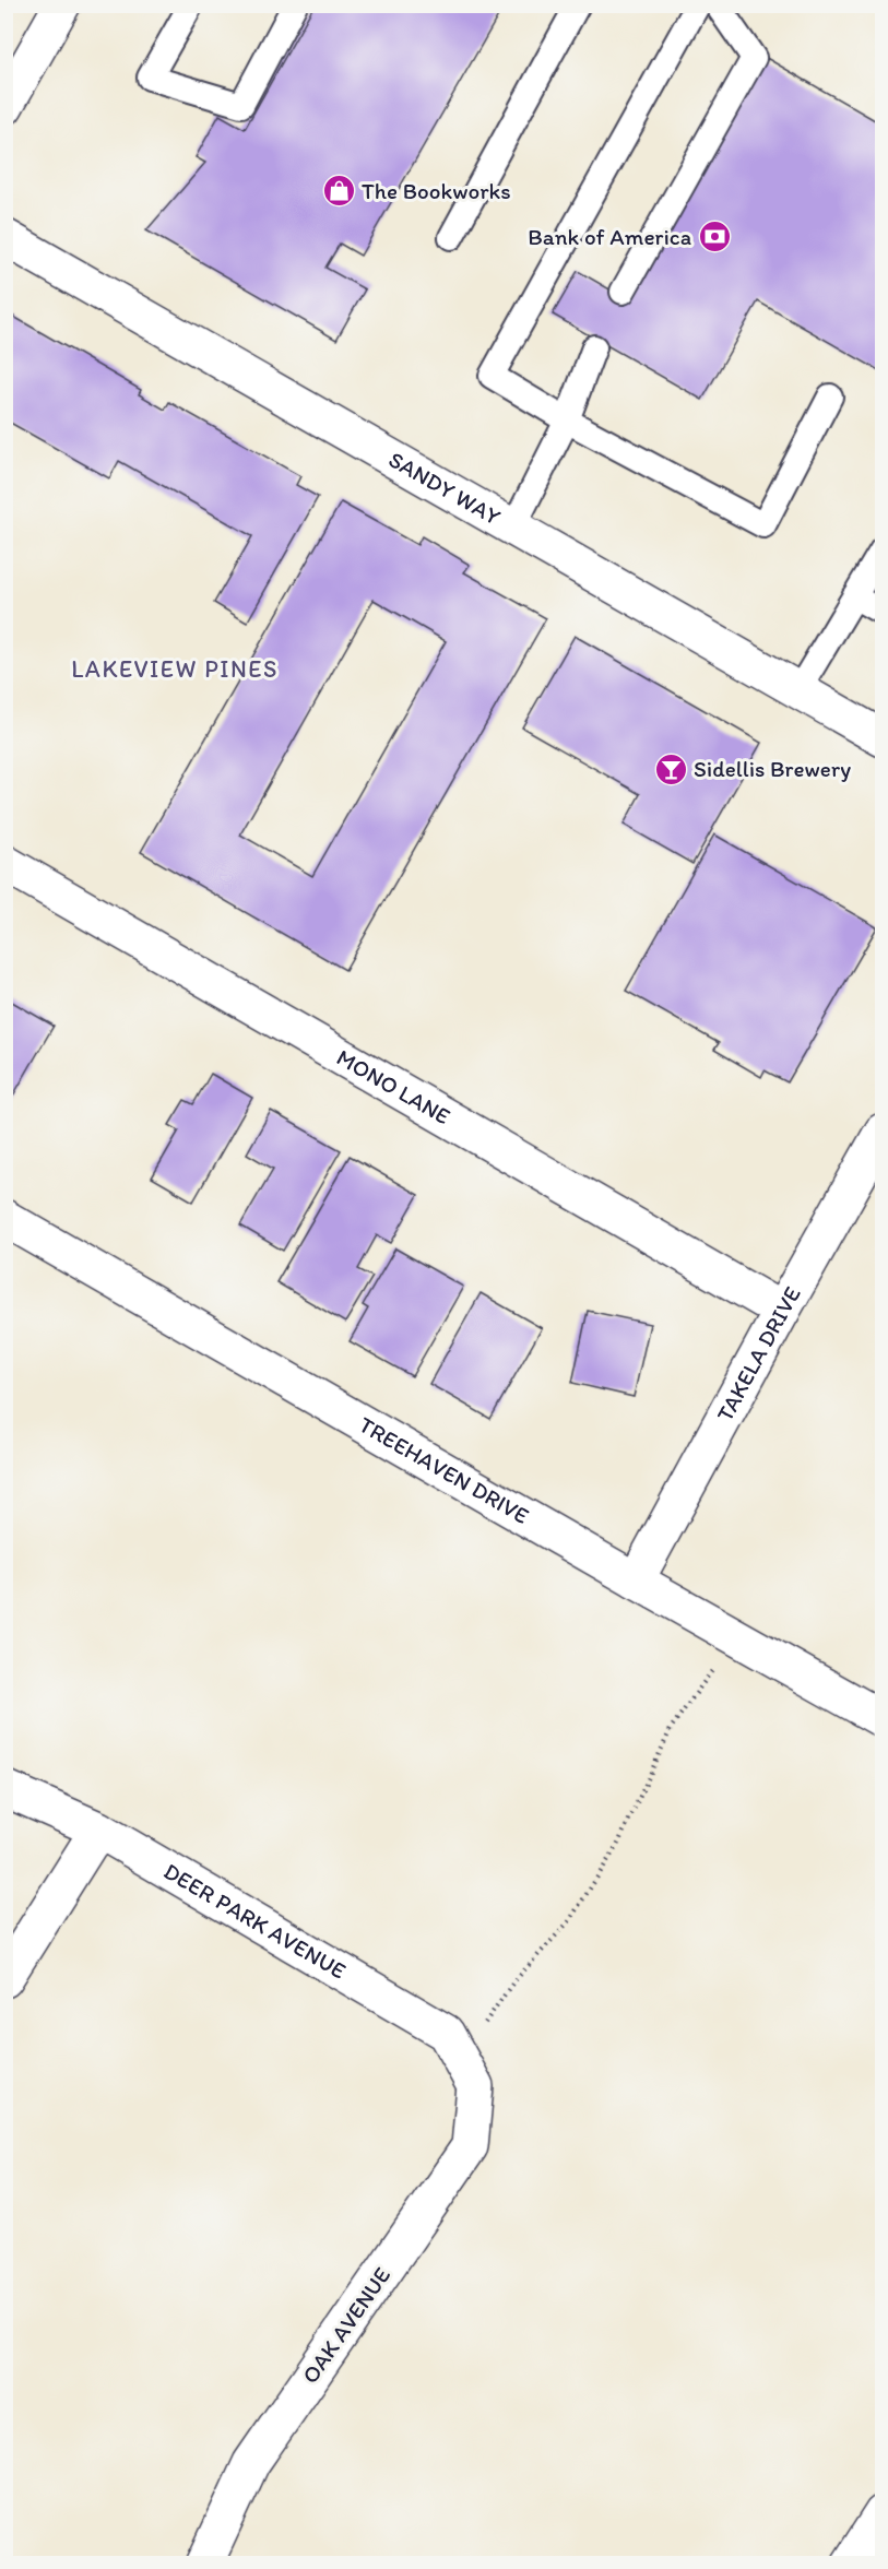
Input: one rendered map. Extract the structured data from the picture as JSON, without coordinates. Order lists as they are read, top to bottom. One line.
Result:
{"streets":{"street":["SANDY WAY","MONO LANE","TAKELA DRIVE","TREEHAVEN DRIVE","DEER PARK AVENUE","OAK AVENUE"]},"crossings":[["MONO LANE","TAKELA DRIVE"],["TAKELA DRIVE","TREEHAVEN DRIVE"],["DEER PARK AVENUE","OAK AVENUE"]],"districts":["LAKEVIEW PINES"],"places":{"shop":["The Bookworks"],"bank":["Bank of America"],"bar":["Sidellis Brewery"]}}
